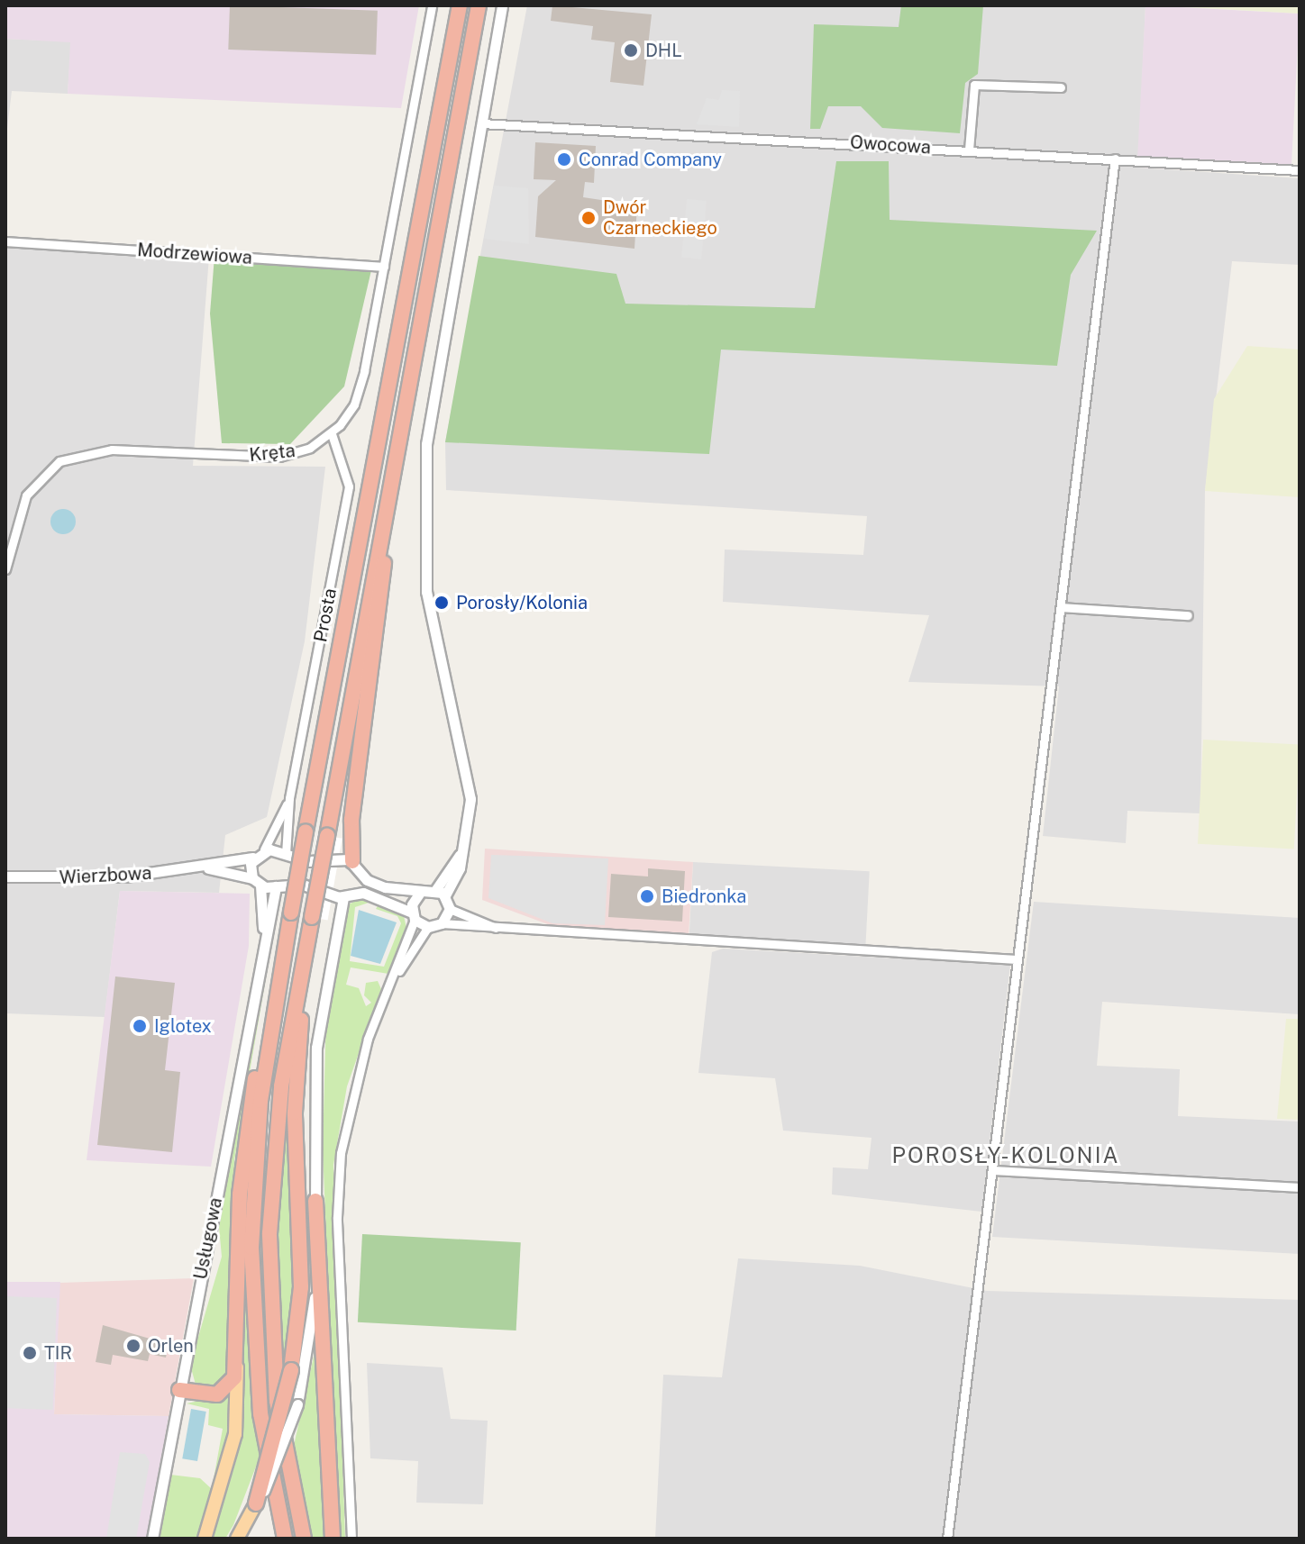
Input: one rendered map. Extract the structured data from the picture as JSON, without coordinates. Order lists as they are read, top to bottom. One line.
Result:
{"streets":{"street":["Owocowa","Modrzewiowa","Kręta","Prosta","Wierzbowa","Usługowa"]},"crossings":[["Kręta","Prosta"]],"districts":["POROSŁY-KOLONIA"],"places":["DHL","Conrad Company","Dwór Czarneckiego","Porosły/Kolonia","Biedronka","Iglotex","Orlen","TIR"]}
